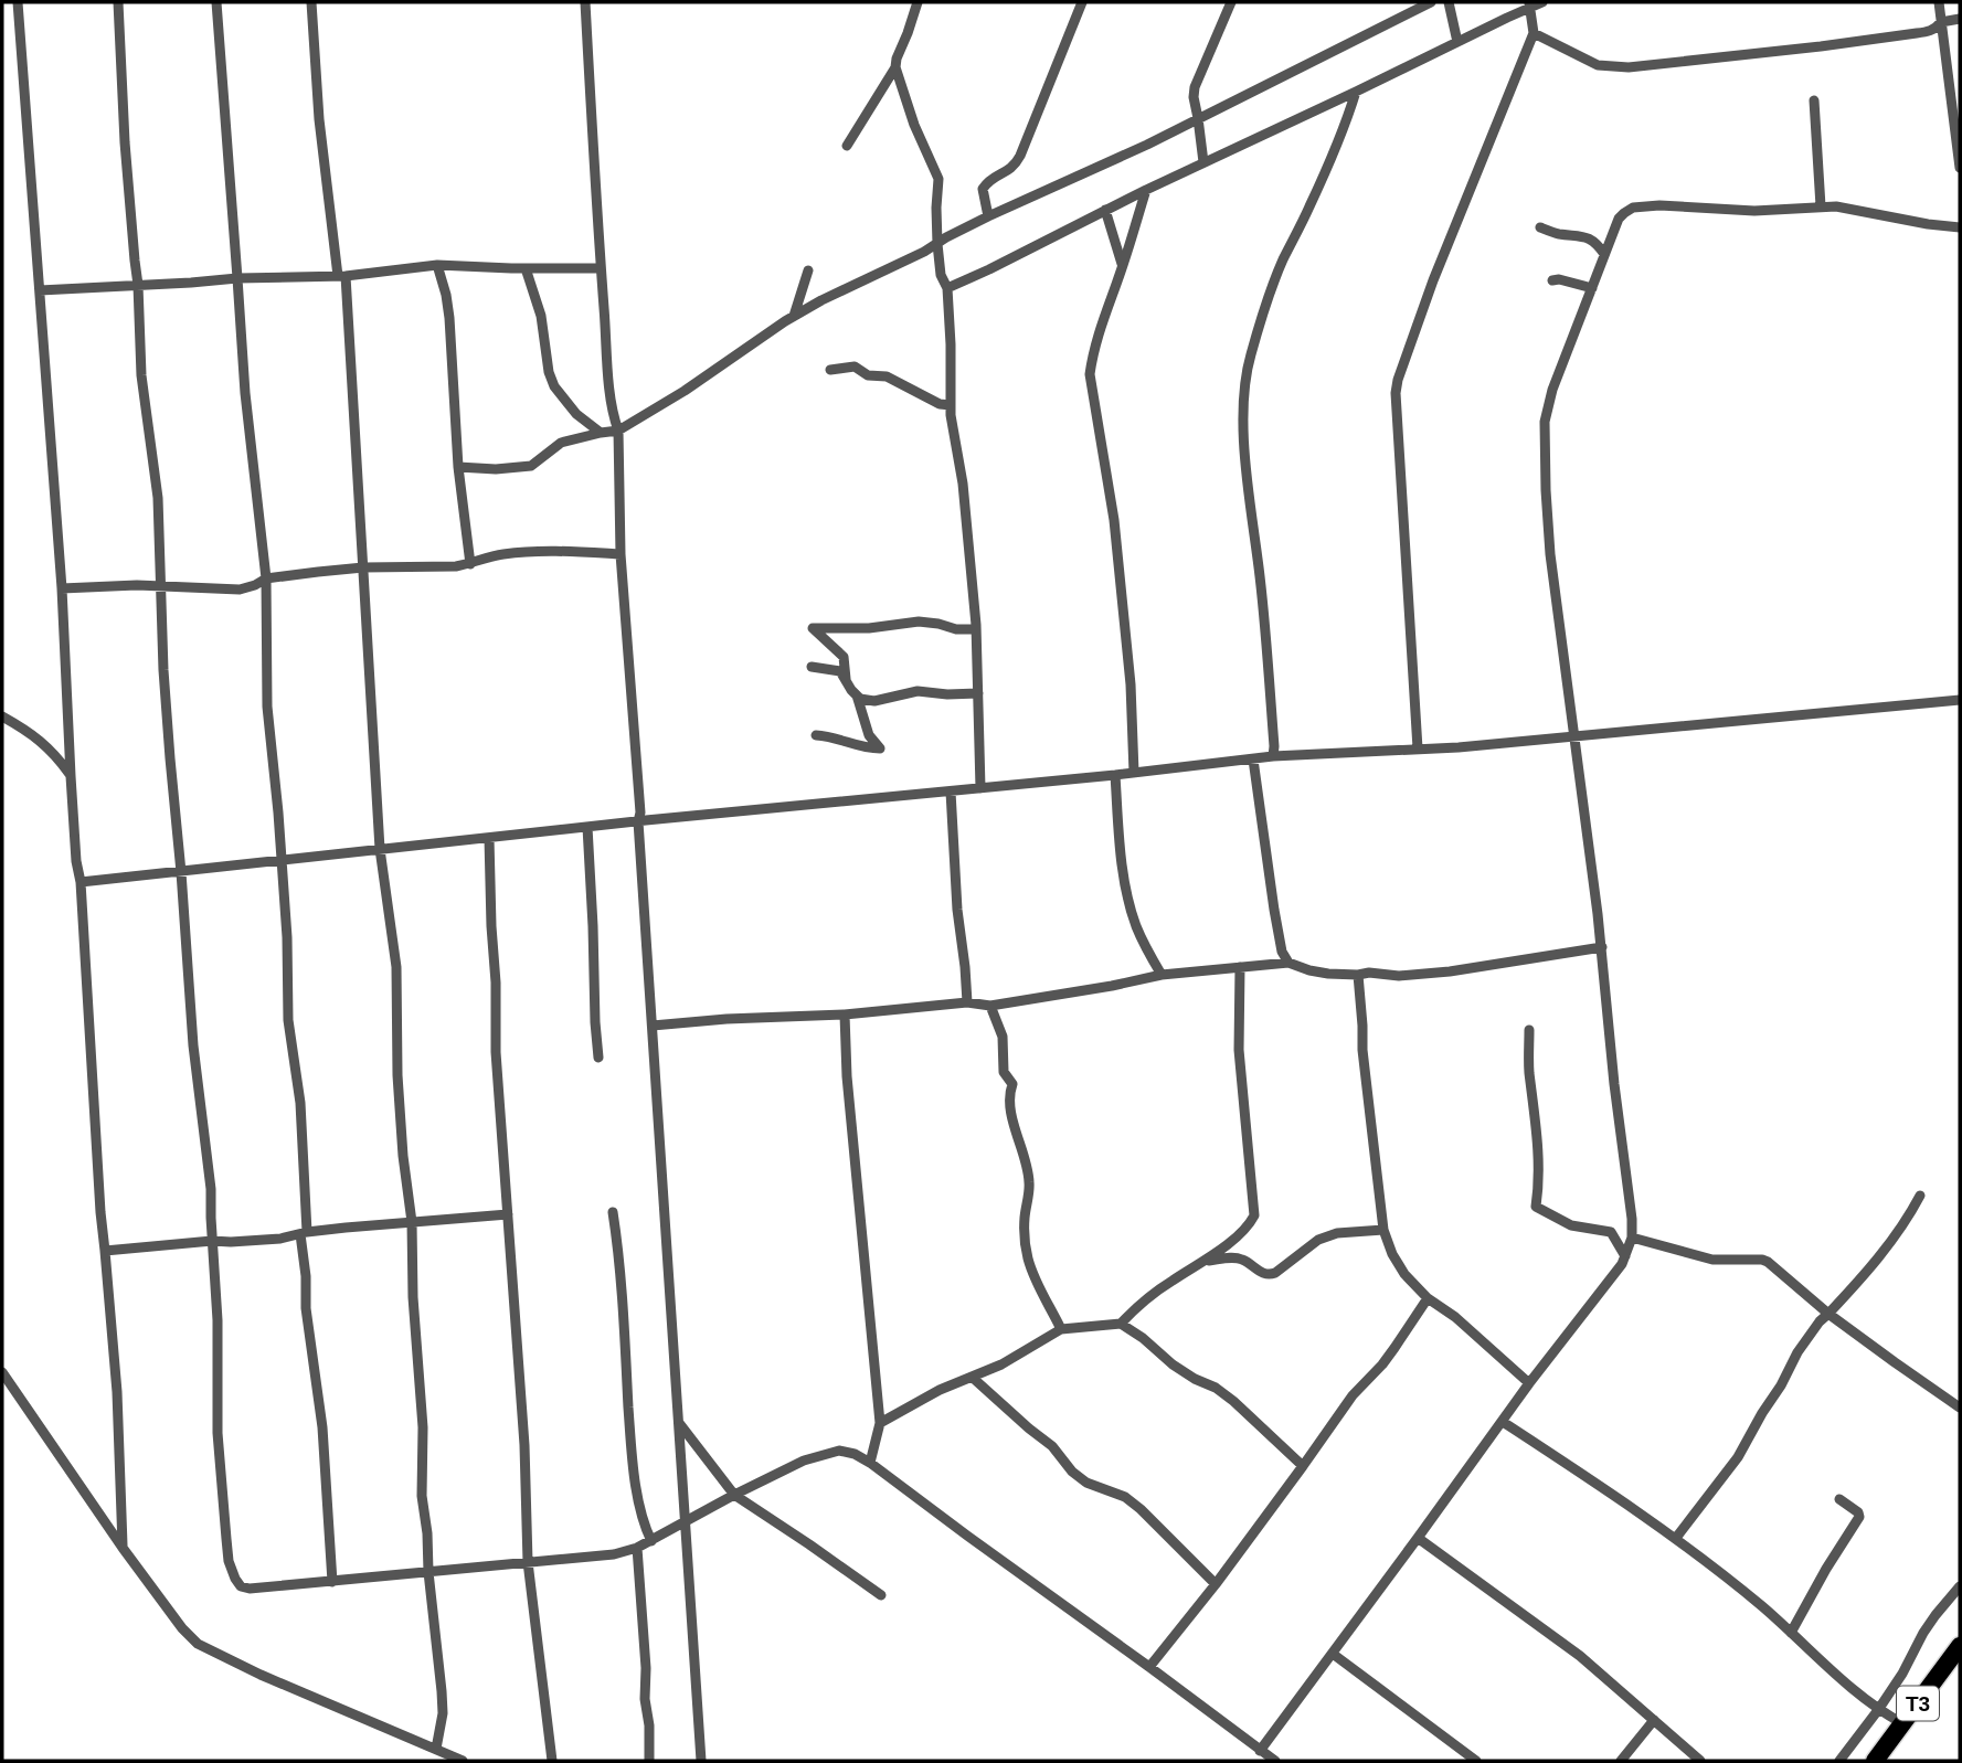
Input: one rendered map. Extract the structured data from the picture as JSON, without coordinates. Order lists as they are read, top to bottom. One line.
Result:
{"streets":{"highway":["T3"]}}
